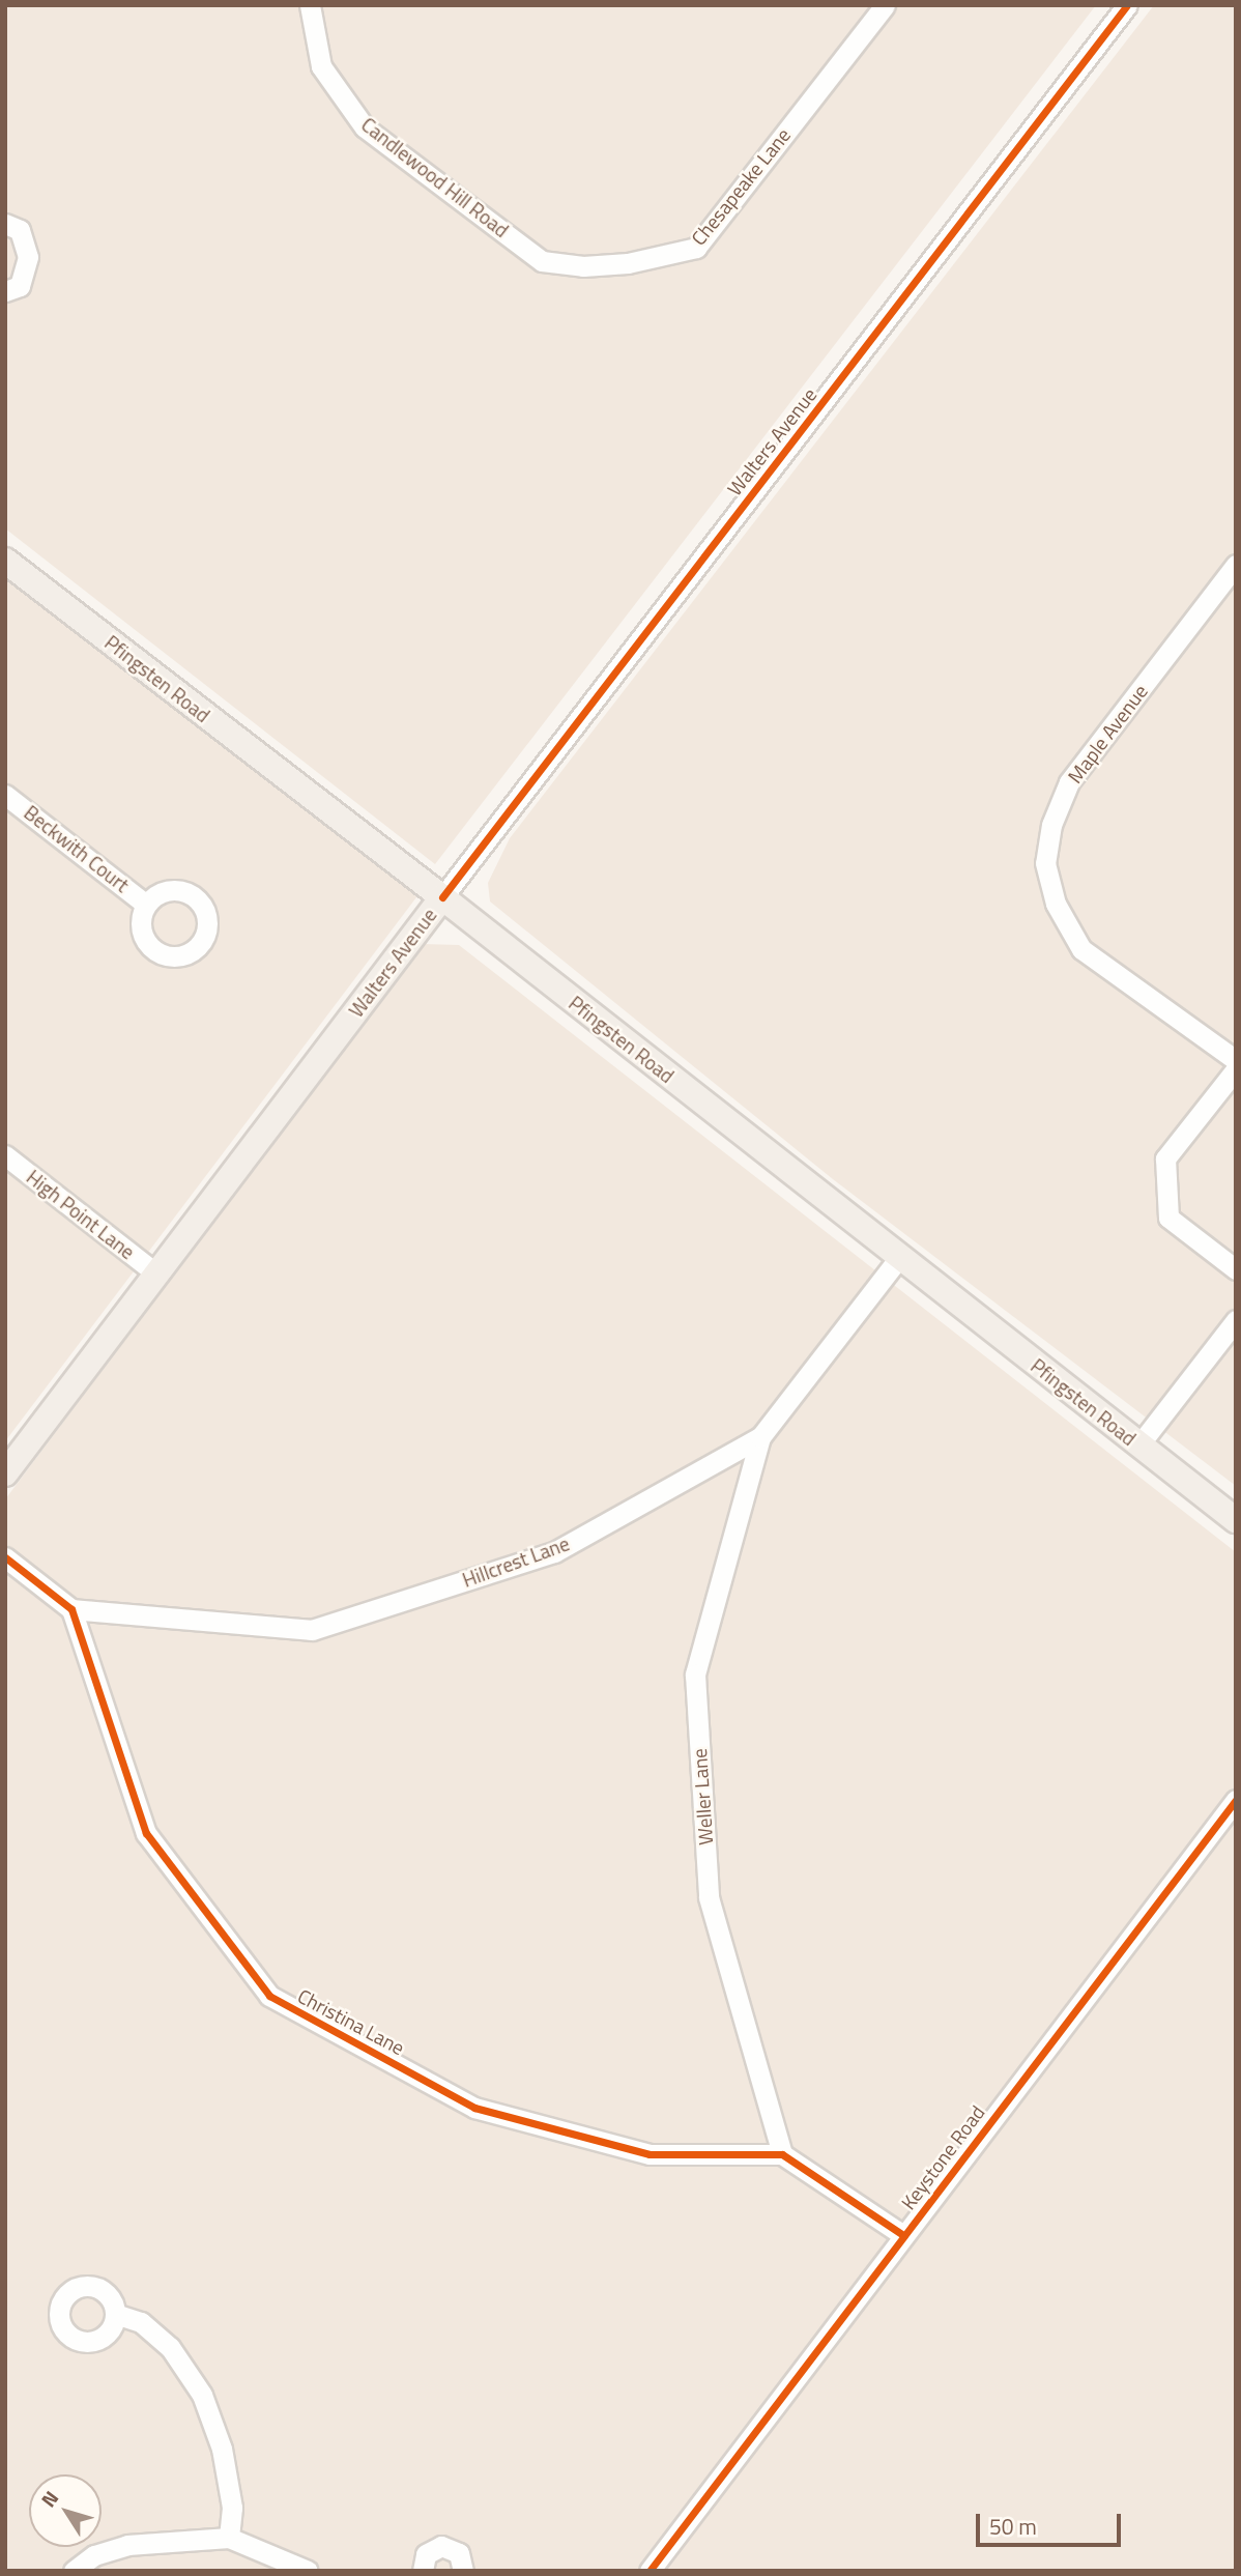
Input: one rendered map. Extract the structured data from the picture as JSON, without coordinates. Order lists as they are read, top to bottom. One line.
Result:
{"streets":{"main road":["Walters Avenue","Pfingsten Road"],"street":["Candlewood Hill Road","Chesapeake Lane","Maple Avenue","Beckwith Court","High Point Lane","Hillcrest Lane","Weller Lane","Christina Lane","Keystone Road"]},"crossings":[["Candlewood Hill Road","Chesapeake Lane"],["Walters Avenue","Pfingsten Road"],["Walters Avenue","High Point Lane"],["Pfingsten Road","Hillcrest Lane"],["Hillcrest Lane","Weller Lane"],["Hillcrest Lane","Christina Lane"],["Weller Lane","Christina Lane"]],"scale_bar":"50 m","north":"top left"}
